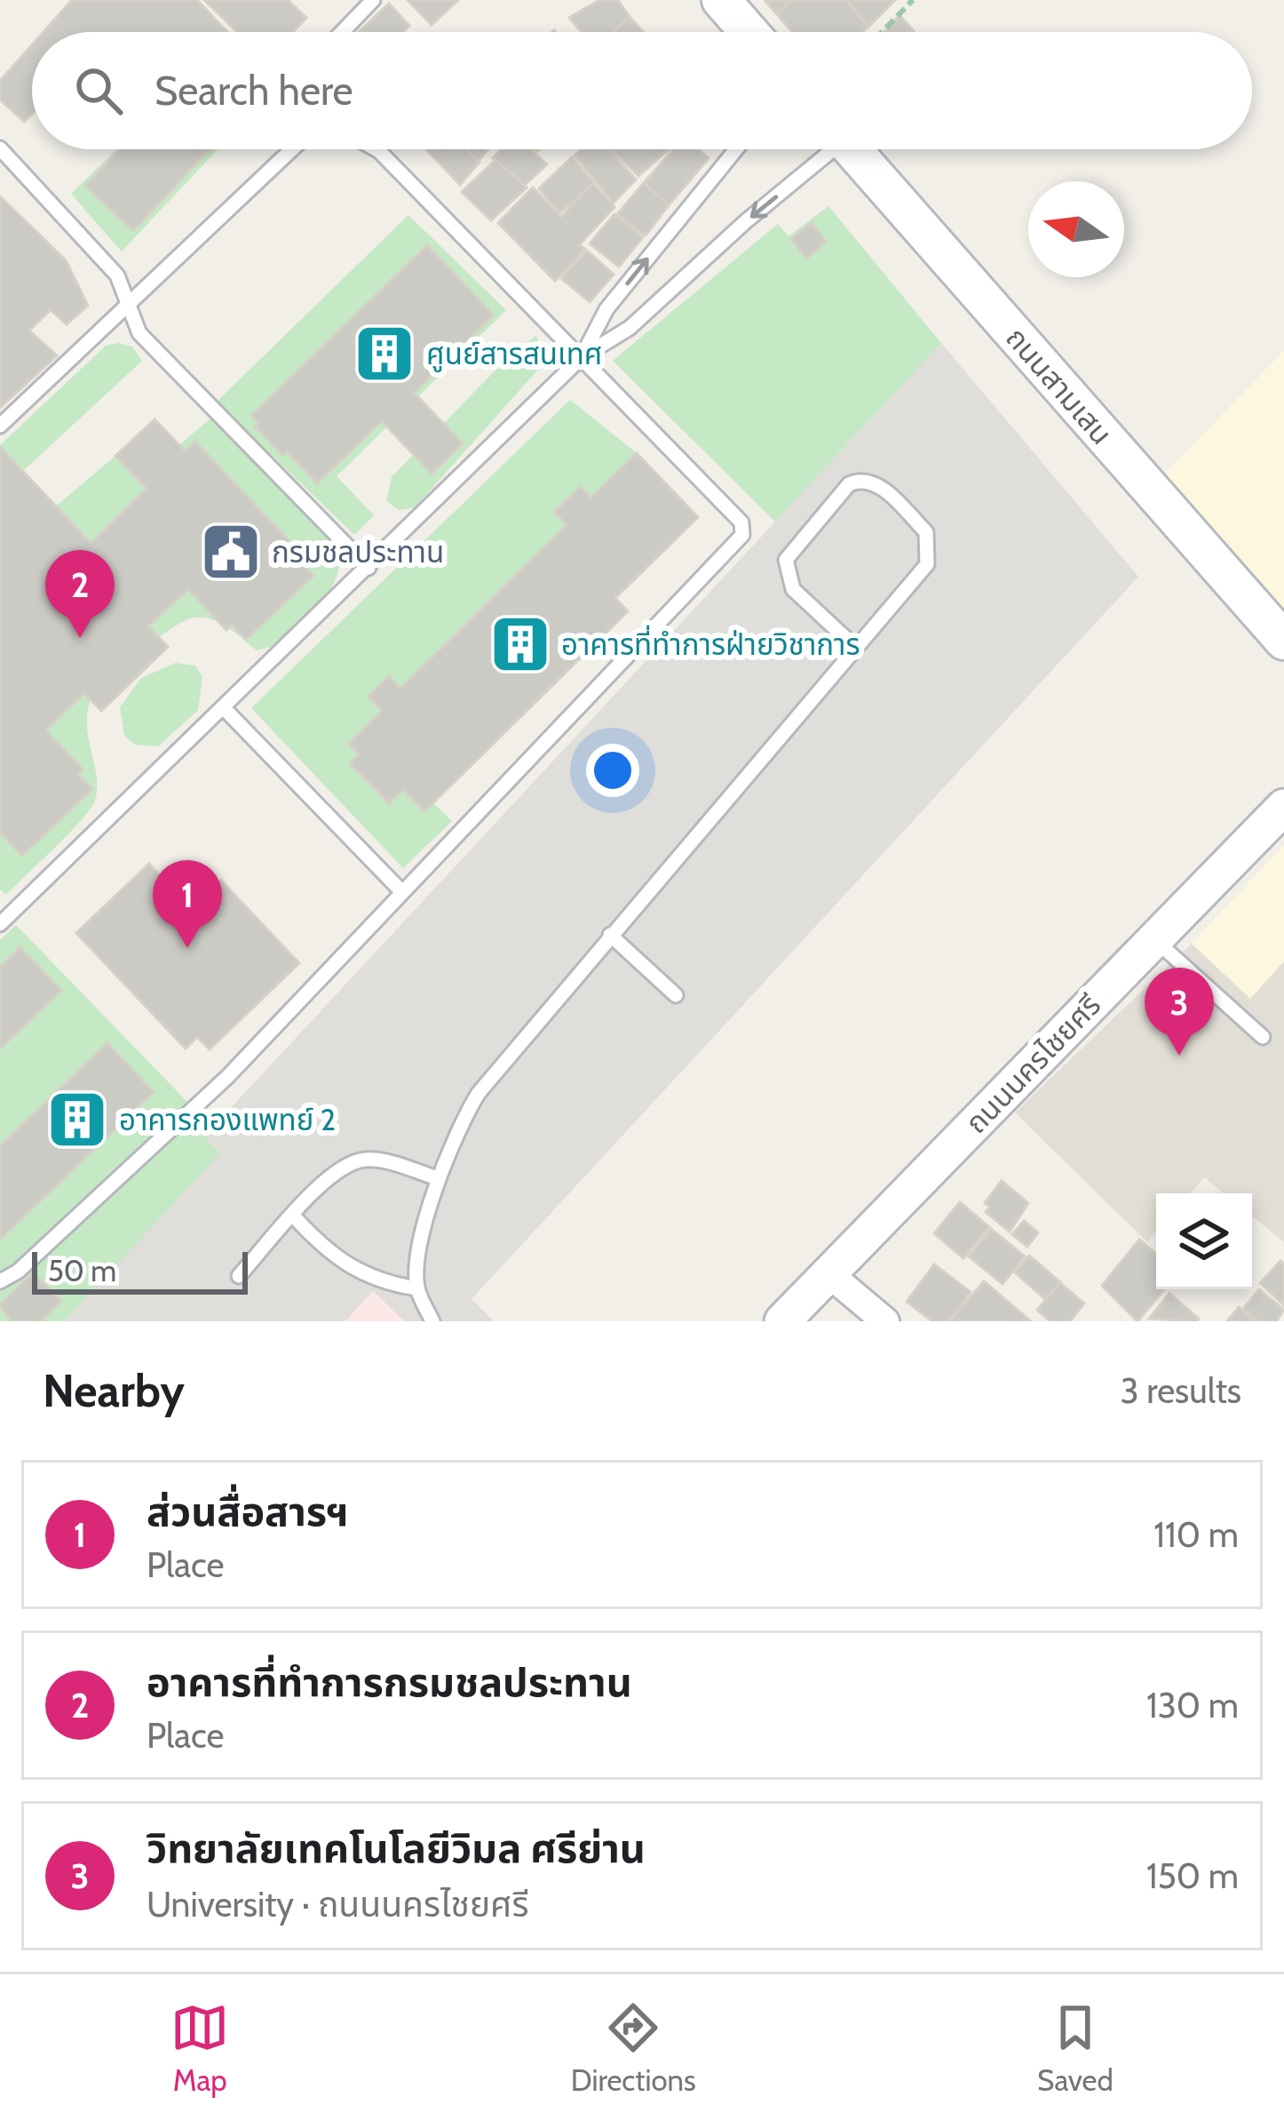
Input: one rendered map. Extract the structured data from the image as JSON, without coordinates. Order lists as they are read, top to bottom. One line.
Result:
{"streets":{"main road":["ถนนสามเสน"],"street":["ถนนนครไชยศรี"]},"places":{"building":["ศูนย์สารสนเทศ","อาคารที่ทำการฝ่ายวิชาการ","อาคารกองแพทย์ 2"],"public building":["กรมชลประทาน"]},"scale_bar":"50 m","north":"left","page":{"search":"Search here","pins":["2","1","3"],"scale":"50 m","heading":["Nearby","3 results"],"list":[{"mark":"1","name":"ส่วนสื่อสารฯ","note":"Place","value":"110 m"},{"mark":"2","name":"อาคารที่ทำการกรมชลประทาน","note":"Place","value":"130 m"},{"mark":"3","name":"วิทยาลัยเทคโนโลยีวิมล ศรีย่าน","note":"University · ถนนนครไชยศรี","value":"150 m"}],"nav":["Map","Directions","Saved"]}}
